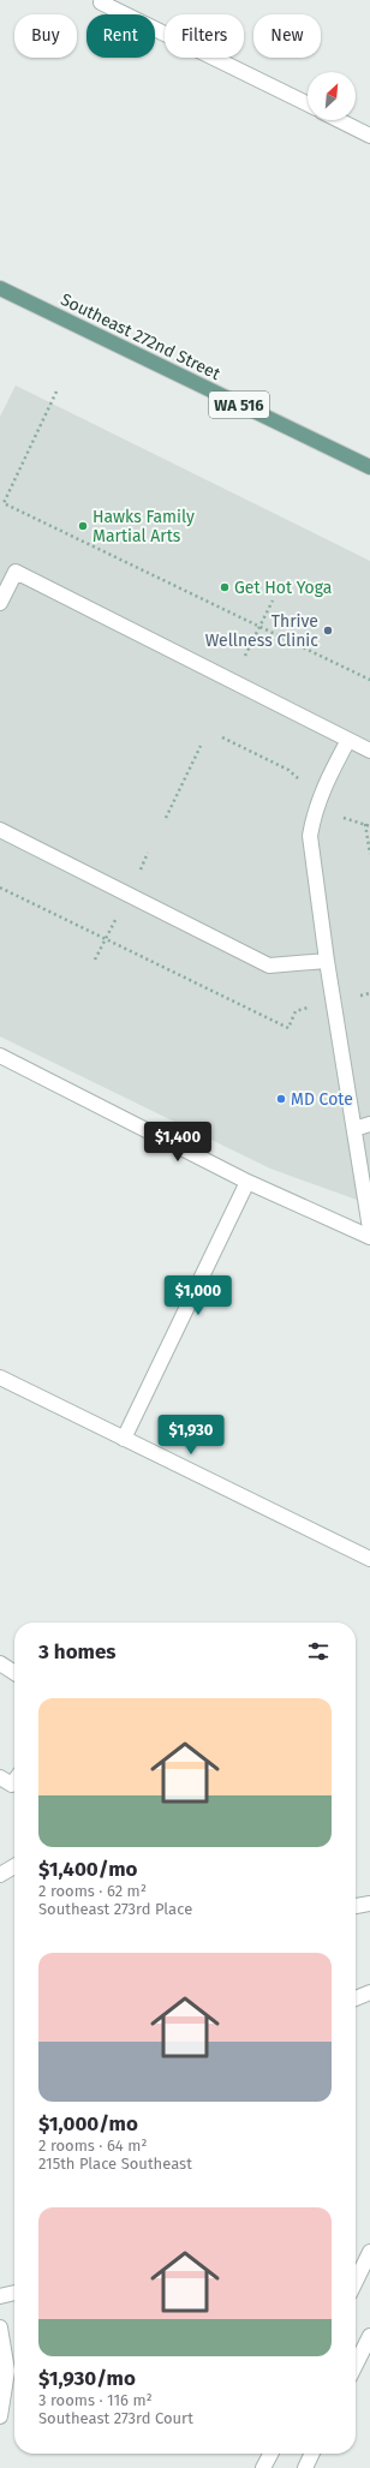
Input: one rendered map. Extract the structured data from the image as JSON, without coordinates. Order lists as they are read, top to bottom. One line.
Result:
{"streets":{"main road":["Southeast 272nd Street","WA 516"]},"places":["Hawks Family Martial Arts","Get Hot Yoga","Thrive Wellness Clinic","MD Cote"],"north":"top right","page":{"chip":["Buy","Rent","Filters","New"],"price":["$1,400","$1,000","$1,930"],"heading":"3 homes","list":[{"name":"$1,400/mo","note":"2 rooms · 62 m² · Southeast 273rd Place"},{"name":"$1,000/mo","note":"2 rooms · 64 m² · 215th Place Southeast"},{"name":"$1,930/mo","note":"3 rooms · 116 m² · Southeast 273rd Court"}]}}
